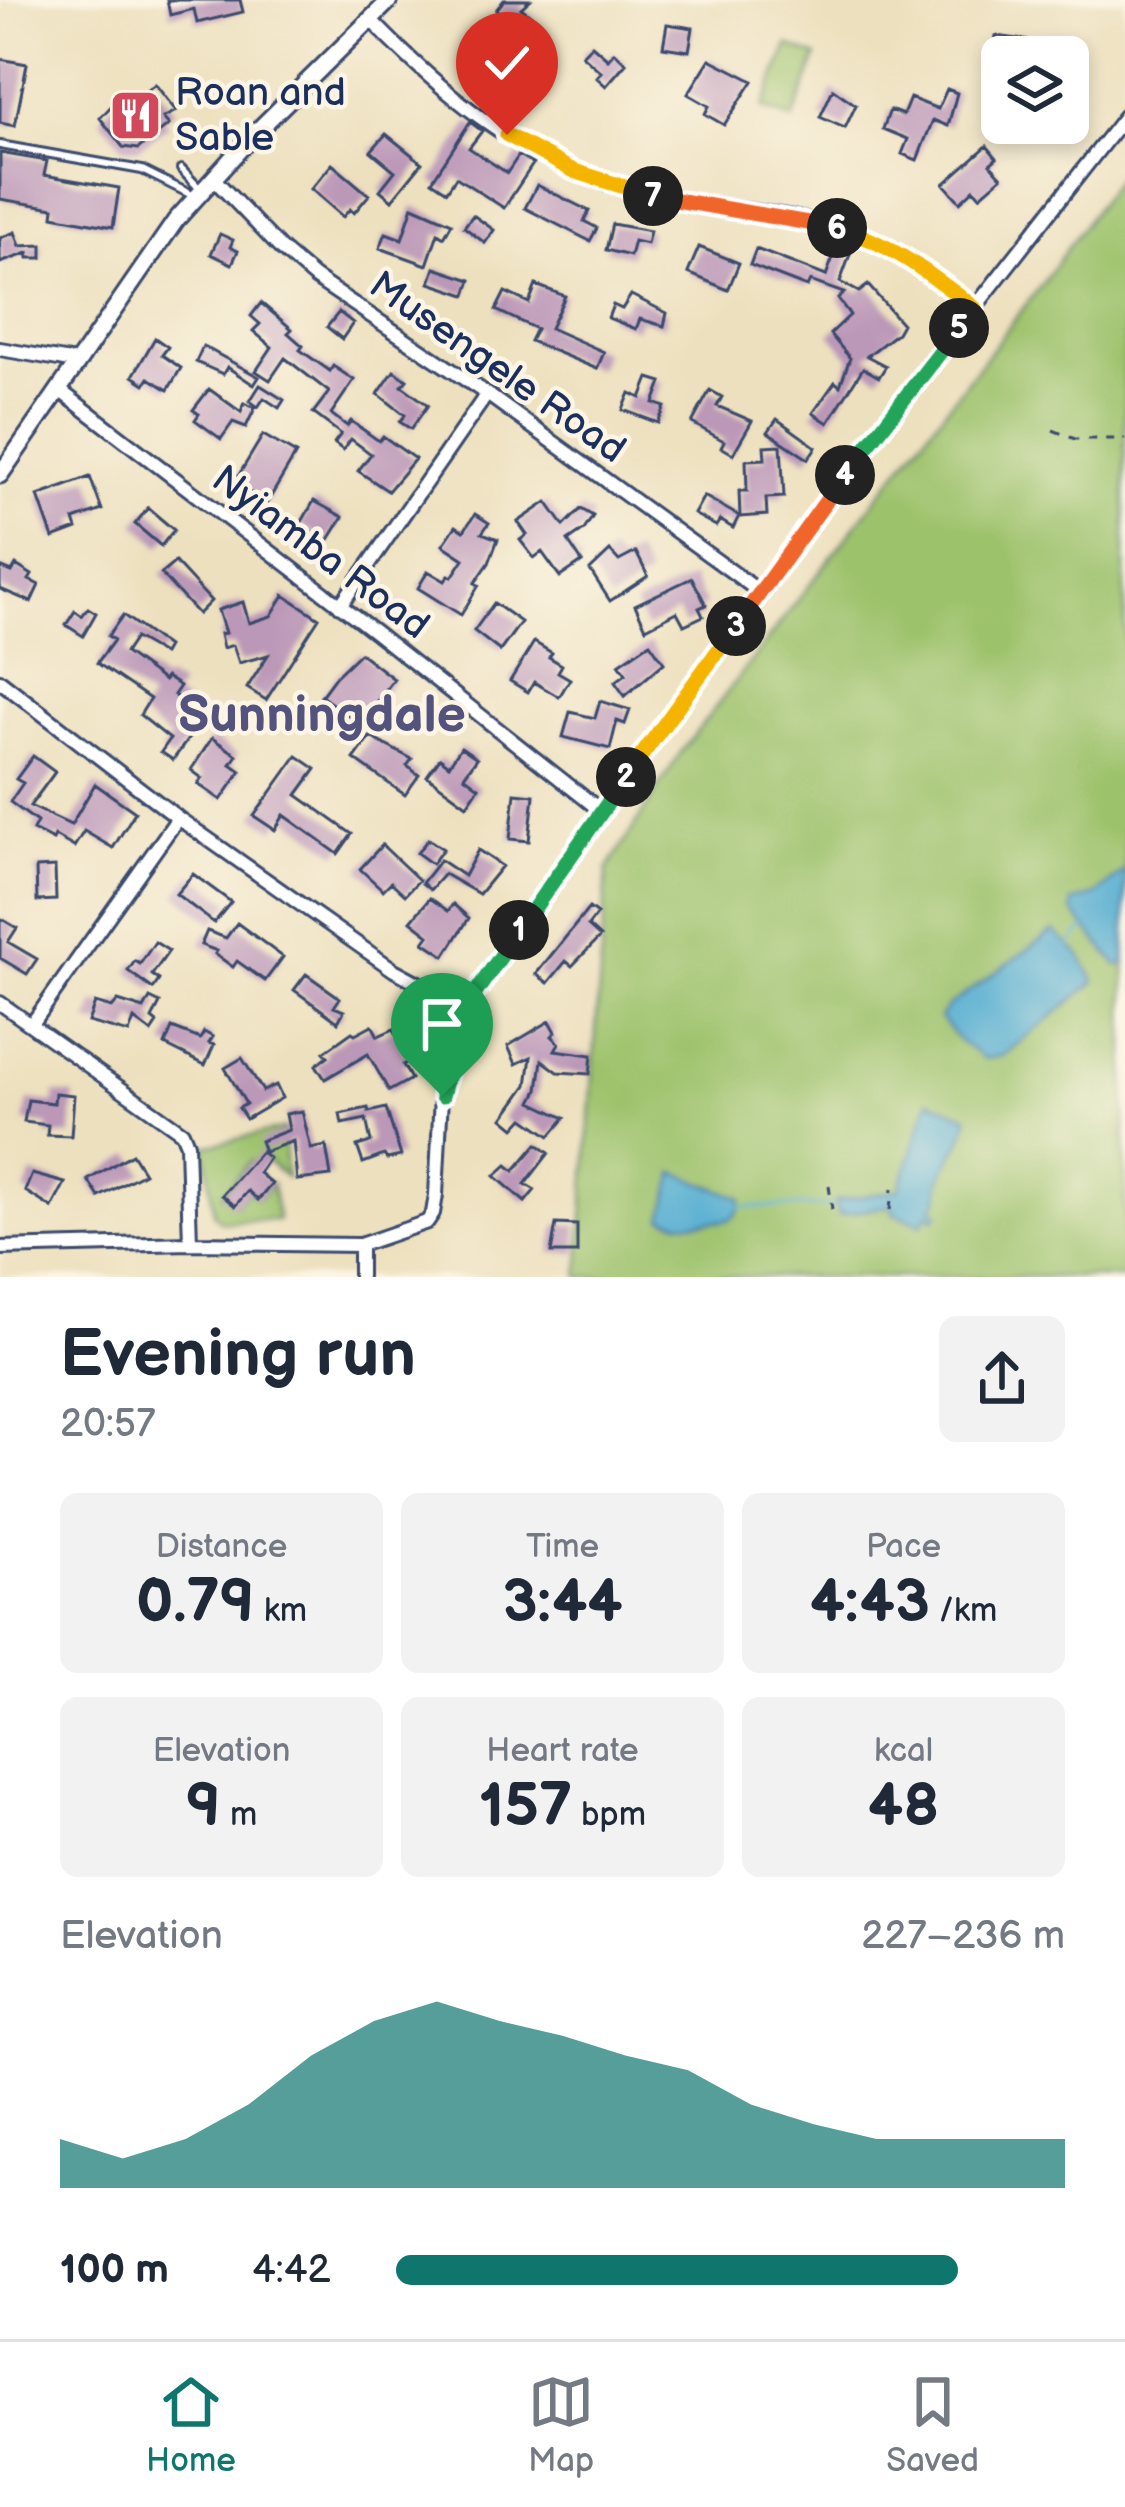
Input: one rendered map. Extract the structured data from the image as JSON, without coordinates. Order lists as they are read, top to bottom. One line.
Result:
{"streets":{"street":["Musengele Road","Nyiamba Road"]},"districts":["Sunningdale"],"places":{"restaurant":["Roan and Sable"]},"page":{"pins":["7","6","5","4","3","2","1"],"heading":["Evening run","20:57"],"stats":[["Distance","0.79 km"],["Time","3:44"],["Pace","4:43 /km"],["Elevation","9 m"],["Heart rate","157 bpm"],["kcal","48"]],"chart":["Elevation","227–236 m"],"list":[{"name":"100 m","note":"4:42"}],"tabs":["Home","Map","Saved"]}}
